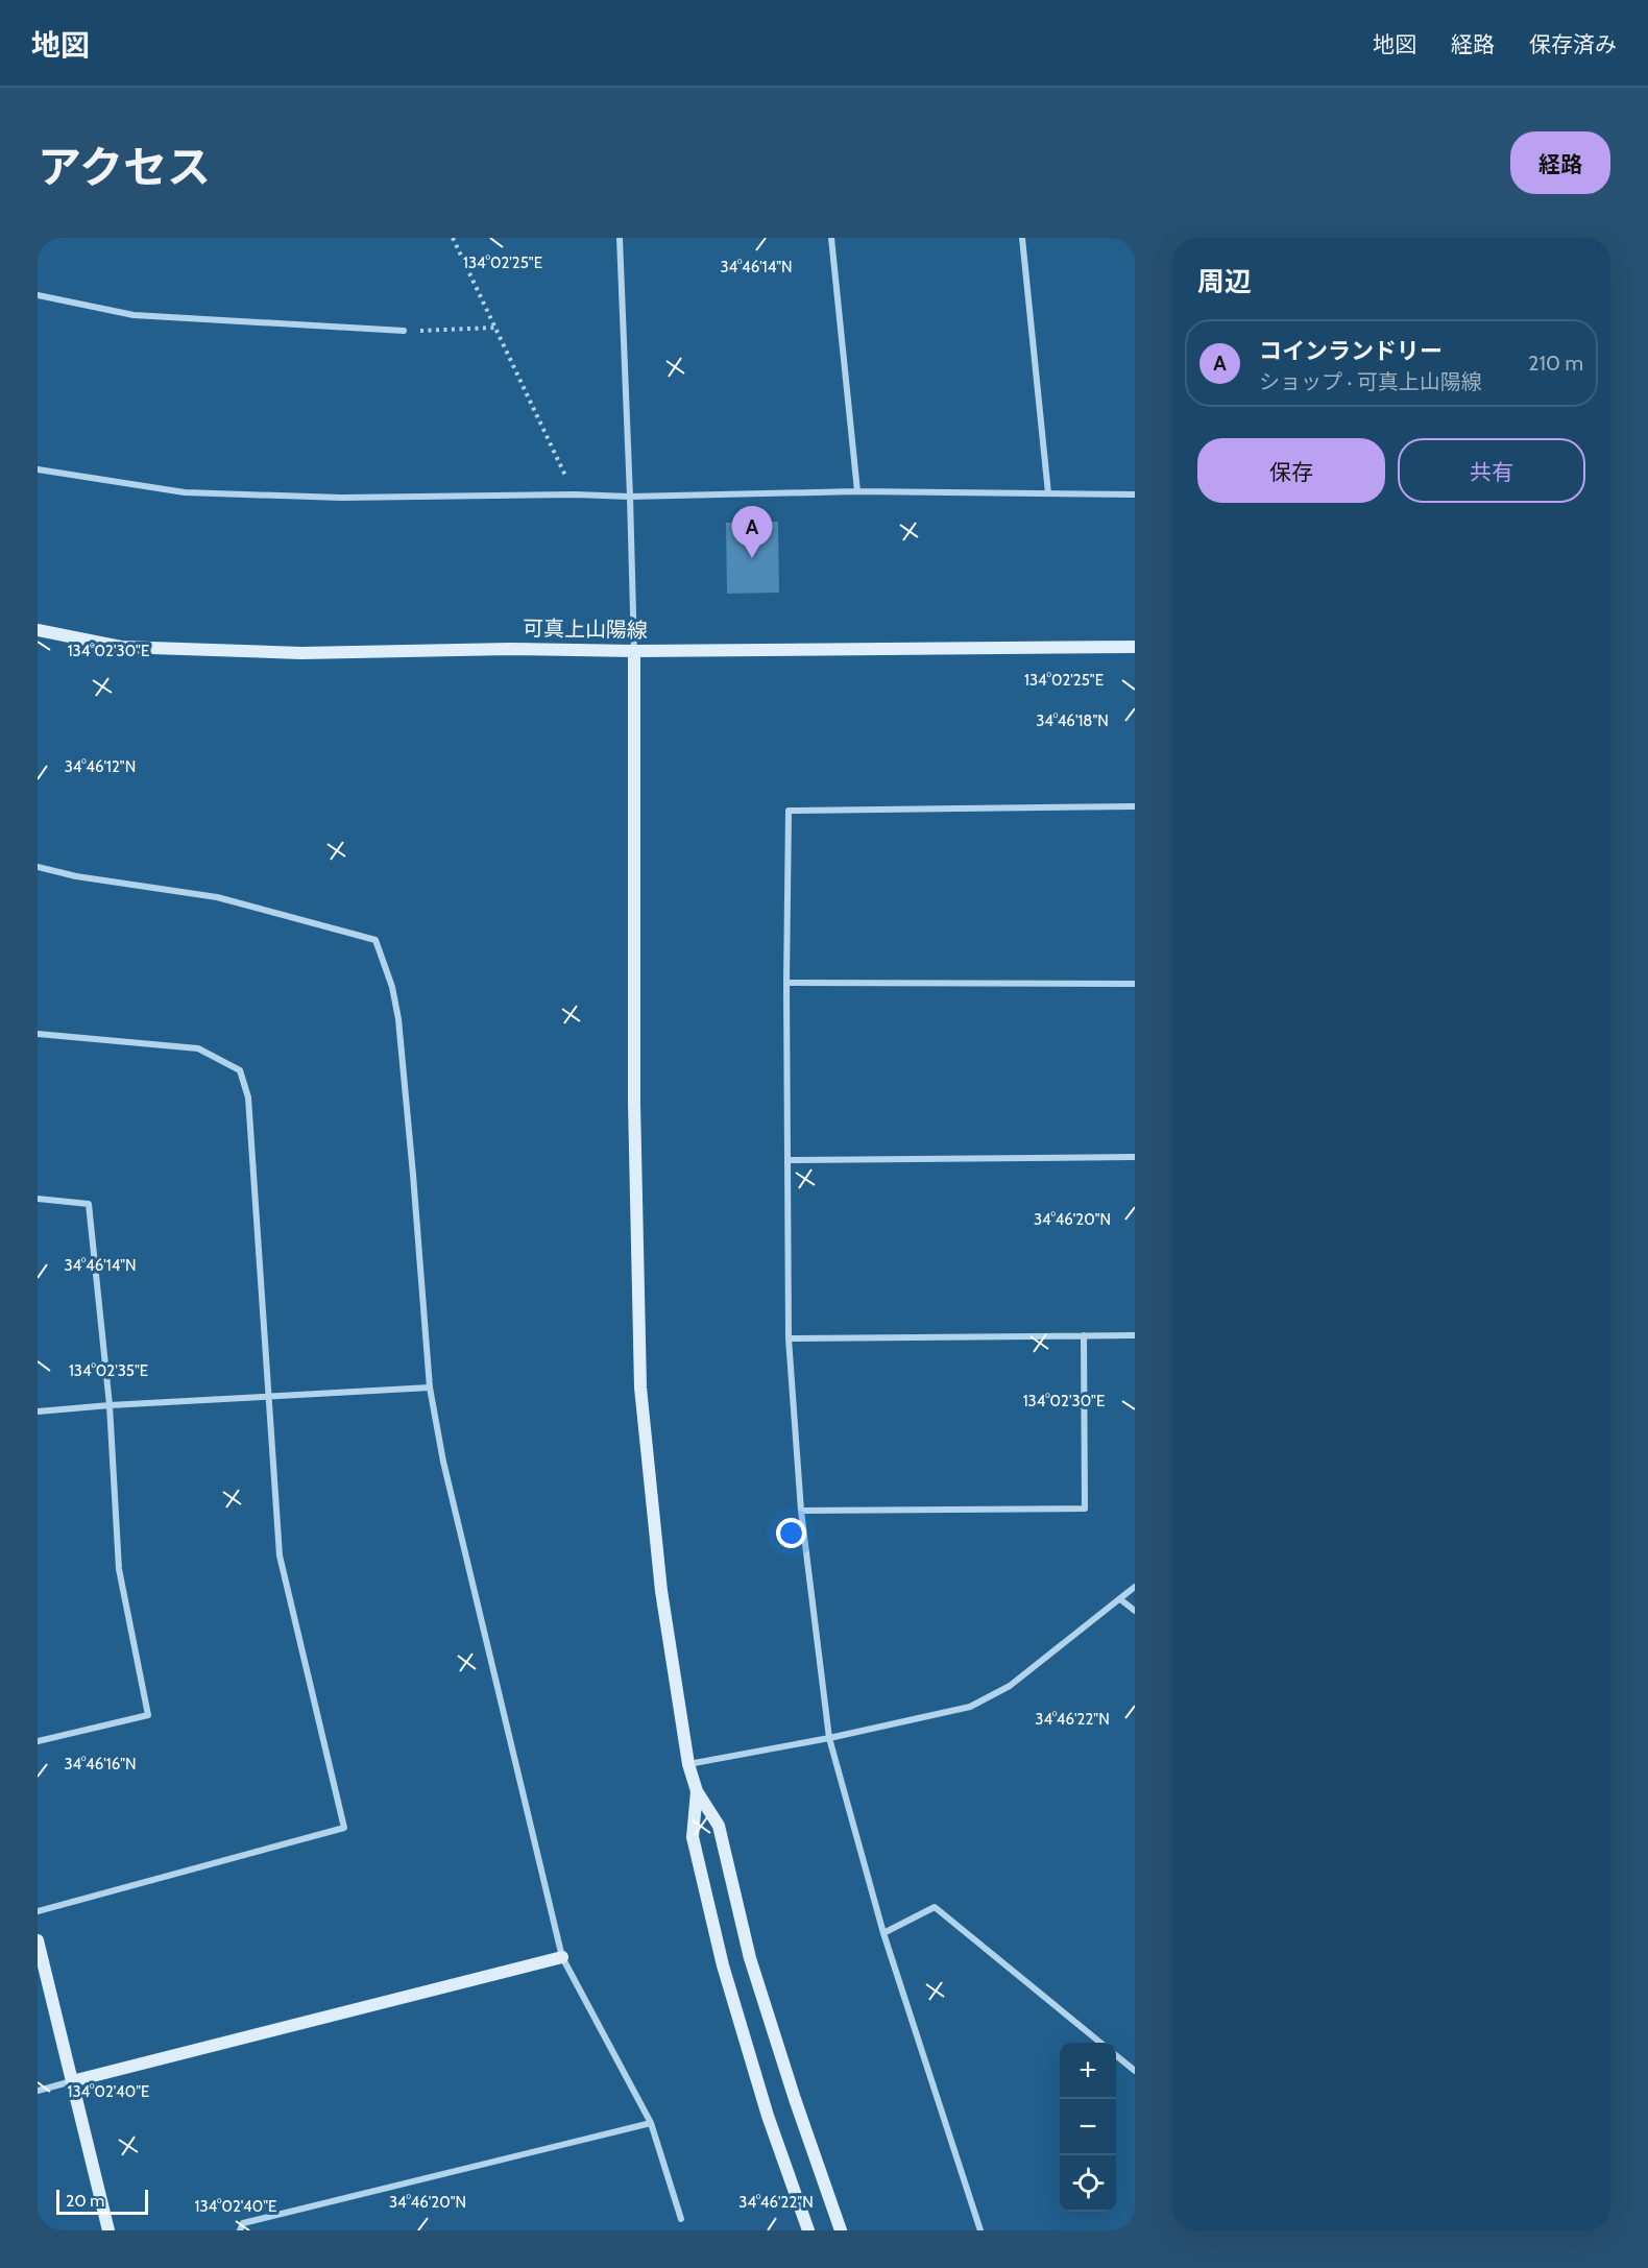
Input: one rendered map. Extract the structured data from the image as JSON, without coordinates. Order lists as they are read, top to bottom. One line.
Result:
{"streets":{"street":["可真上山陽線"]},"scale_bar":"20 m","page":{"header":"地図","nav":["地図","経路","保存済み"],"title":"アクセス","buttons":["経路",["保存","共有"]],"heading":"周辺","list":[{"mark":"A","name":"コインランドリー","note":"ショップ · 可真上山陽線","value":"210 m"}],"pins":"A","map_buttons":["+","−"],"scale":"20 m"},"coordinates":["134°02'25\"E","34°46'14\"N","134°02'30\"E","34°46'18\"N","34°46'12\"N","34°46'20\"N","134°02'35\"E","34°46'22\"N","34°46'16\"N","134°02'40\"E"]}
